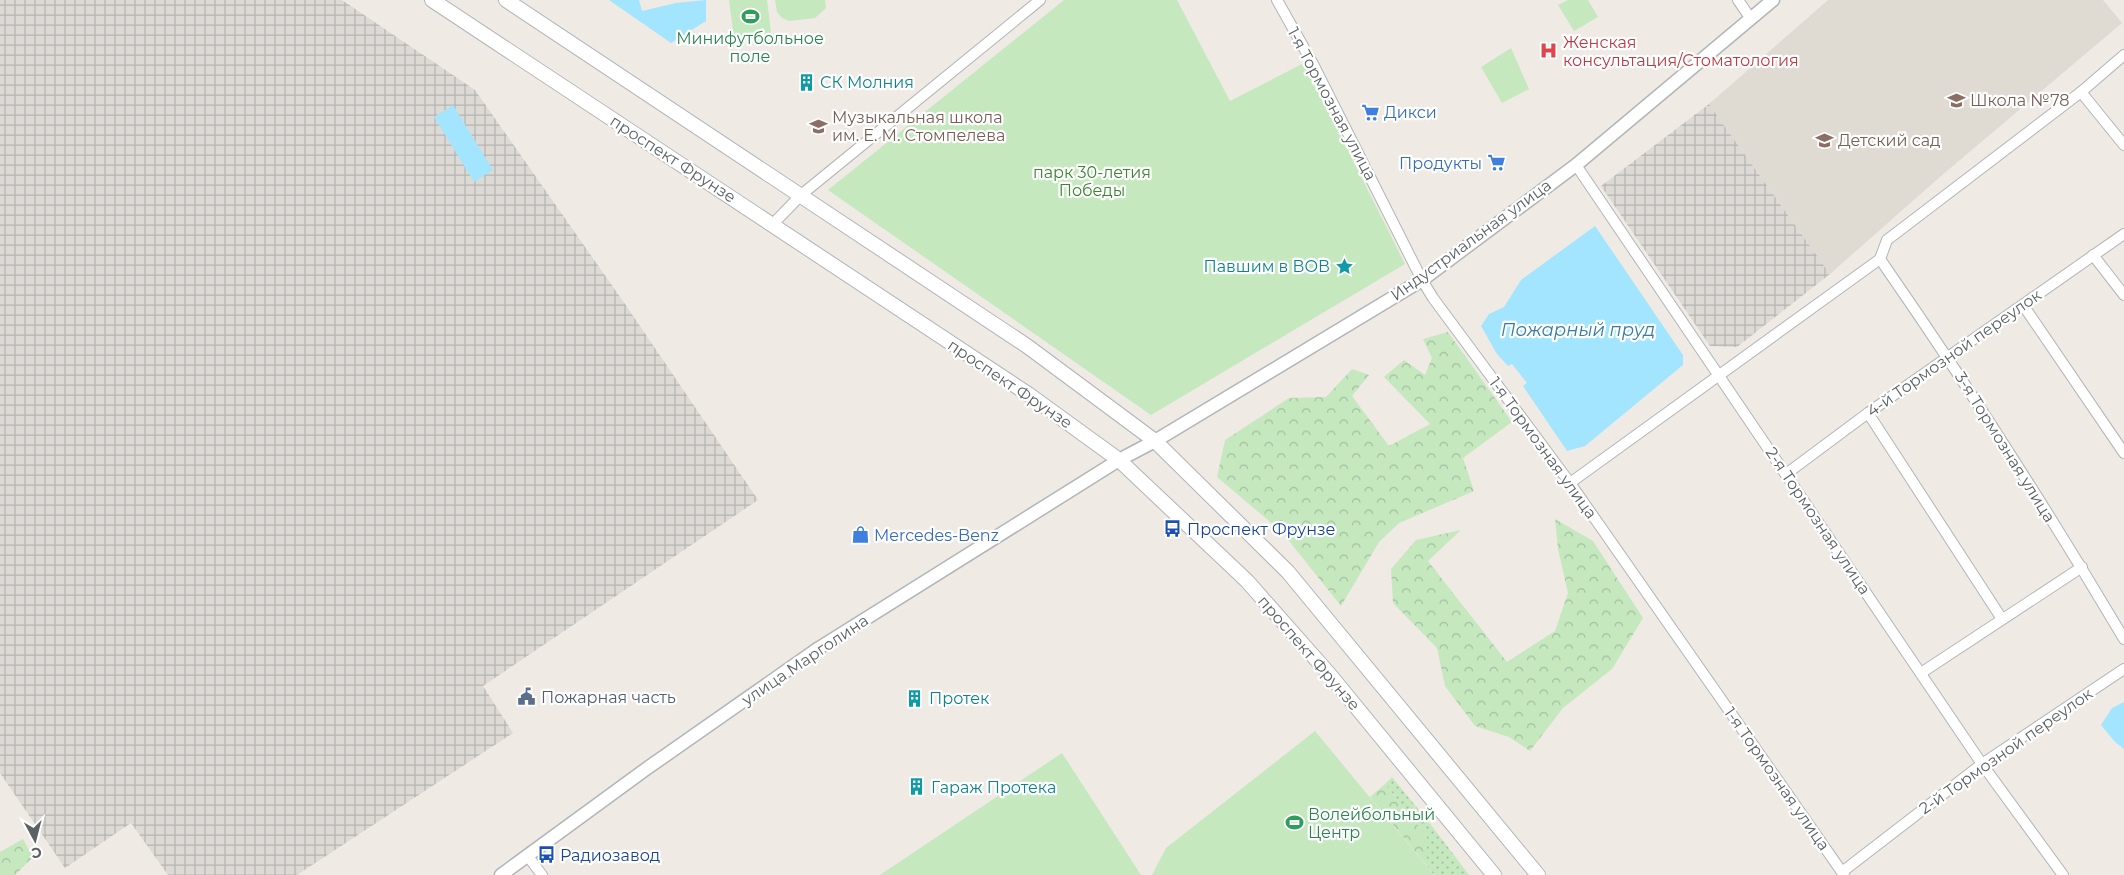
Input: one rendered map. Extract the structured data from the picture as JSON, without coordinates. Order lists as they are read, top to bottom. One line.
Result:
{"streets":{"main road":["проспект Фрунзе"],"street":["1-я Тормозная улица","Индустриальная улица","4-й Тормозной переулок","3-я Тормозная улица","2-я Тормозная улица","улица Марголина","2-й Тормозной переулок"]},"crossings":[["1-я Тормозная улица","Индустриальная улица"],["1-я Тормозная улица","2-й Тормозной переулок"],["проспект Фрунзе","Индустриальная улица"],["проспект Фрунзе","улица Марголина"],["Индустриальная улица","2-я Тормозная улица"],["Индустриальная улица","улица Марголина"],["4-й Тормозной переулок","3-я Тормозная улица"],["4-й Тормозной переулок","2-я Тормозная улица"],["2-я Тормозная улица","2-й Тормозной переулок"]],"water":["Пожарный пруд"],"parks":["парк 30-летия Победы"],"places":{"sports":["Минифутбольное поле","Волейбольный Центр"],"hospital":["Женская консультация/Стоматология"],"building":["СК Молния","Протек","Гараж Протека"],"school or university":["Школа №78","Музыкальная школа им. Е. М. Стомпелева","Детский сад"],"supermarket":["Дикси","Продукты"],"place":["Павшим в ВОВ"],"bus stop":["Проспект Фрунзе","Радиозавод"],"shop":["Mercedes-Benz"],"public building":["Пожарная часть"]},"north":"bottom"}
